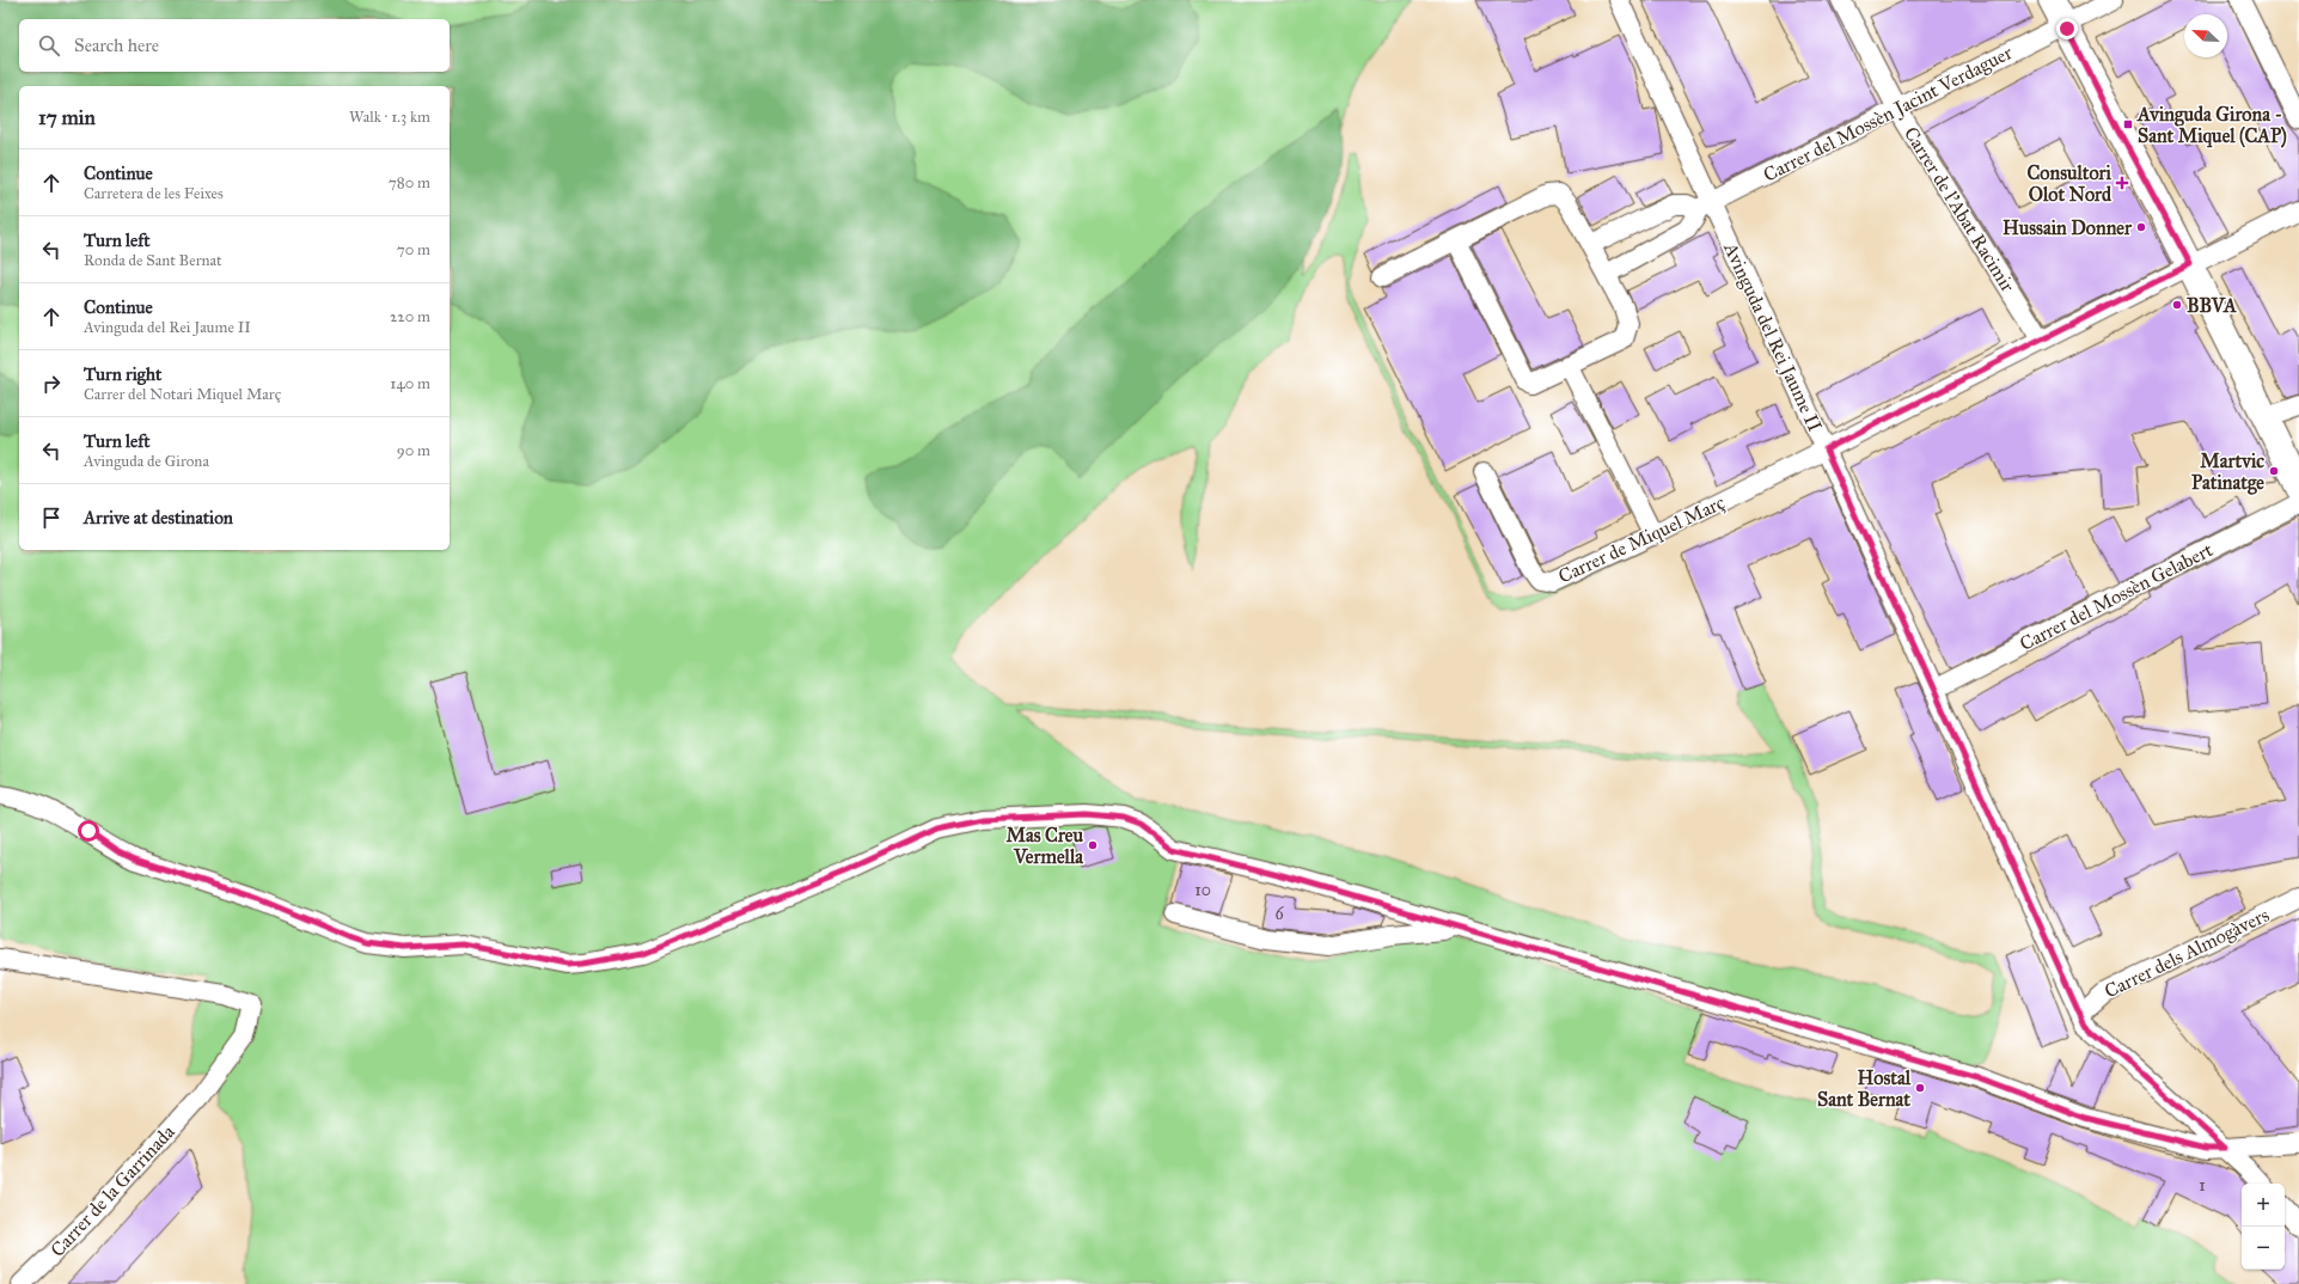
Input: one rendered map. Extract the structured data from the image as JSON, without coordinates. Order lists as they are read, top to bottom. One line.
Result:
{"streets":{"street":["Carrer del Mossèn Jacint Verdaguer","Carrer de l'Abat Racimir","Avinguda del Rei Jaume II","Carrer de Miquel Març","Carrer del Mossèn Gelabert","Carrer dels Almogàvers","Carrer de la Garrinada"]},"crossings":[["Carrer del Mossèn Jacint Verdaguer","Carrer de l'Abat Racimir"],["Carrer del Mossèn Jacint Verdaguer","Avinguda del Rei Jaume II"],["Carrer de l'Abat Racimir","Carrer de Miquel Març"],["Avinguda del Rei Jaume II","Carrer de Miquel Març"],["Avinguda del Rei Jaume II","Carrer del Mossèn Gelabert"],["Avinguda del Rei Jaume II","Carrer dels Almogàvers"]],"places":{"transit":["Avinguda Girona - Sant Miquel (CAP)"],"health":["Consultori Olot Nord"],"other":["Hussain Donner","BBVA","Martvic Patinatge","Mas Creu Vermella","Hostal Sant Bernat"]},"house_numbers":["10","6","1"],"north":"top left","page":{"search":"Search here","heading":["17 min","Walk · 1.3 km"],"list":[["Continue","Carretera de les Feixes","780 m"],["Turn left","Ronda de Sant Bernat","70 m"],["Continue","Avinguda del Rei Jaume II","220 m"],["Turn right","Carrer del Notari Miquel Març","140 m"],["Turn left","Avinguda de Girona","90 m"],"Arrive at destination"],"map_buttons":["+","−"]}}
